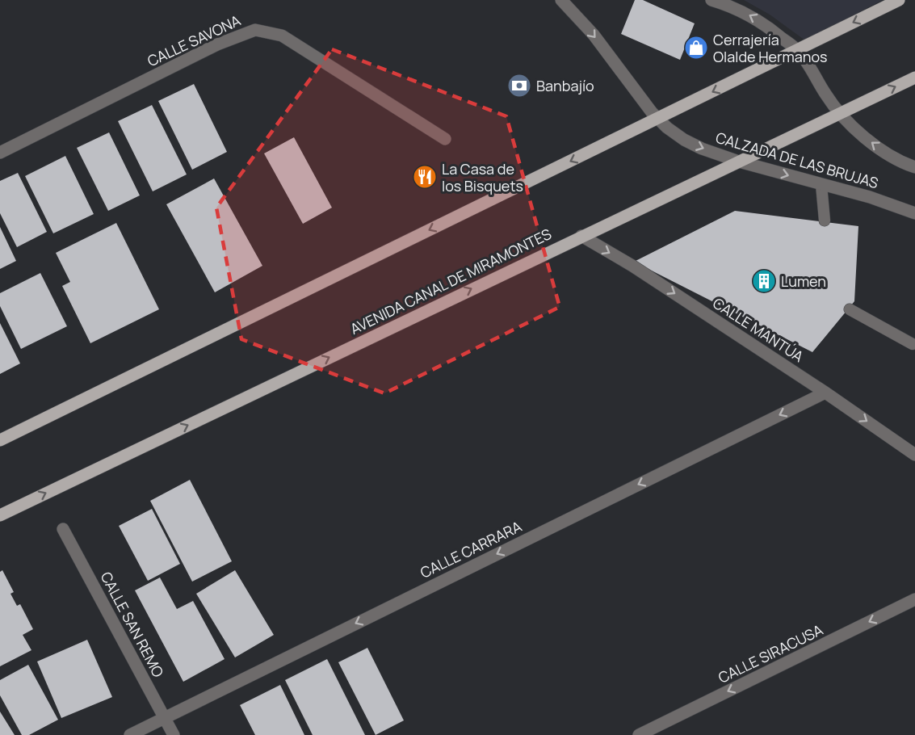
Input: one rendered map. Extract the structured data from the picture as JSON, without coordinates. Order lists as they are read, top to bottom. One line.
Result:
{"streets":{"main road":["AVENIDA CANAL DE MIRAMONTES"],"street":["CALLE SAVONA","CALZADA DE LAS BRUJAS","CALLE MANTÚA","CALLE CARRARA","CALLE SAN REMO","CALLE SIRACUSA"]},"crossings":[["CALZADA DE LAS BRUJAS","AVENIDA CANAL DE MIRAMONTES"],["AVENIDA CANAL DE MIRAMONTES","CALLE MANTÚA"],["CALLE MANTÚA","CALLE CARRARA"],["CALLE CARRARA","CALLE SAN REMO"]],"one_way":["CALZADA DE LAS BRUJAS","CALLE MANTÚA","CALLE CARRARA","CALLE SIRACUSA"],"places":{"shop":["Cerrajería Olalde Hermanos"],"bank":["Banbajío"],"restaurant":["La Casa de los Bisquets"],"building":["Lumen"]}}
